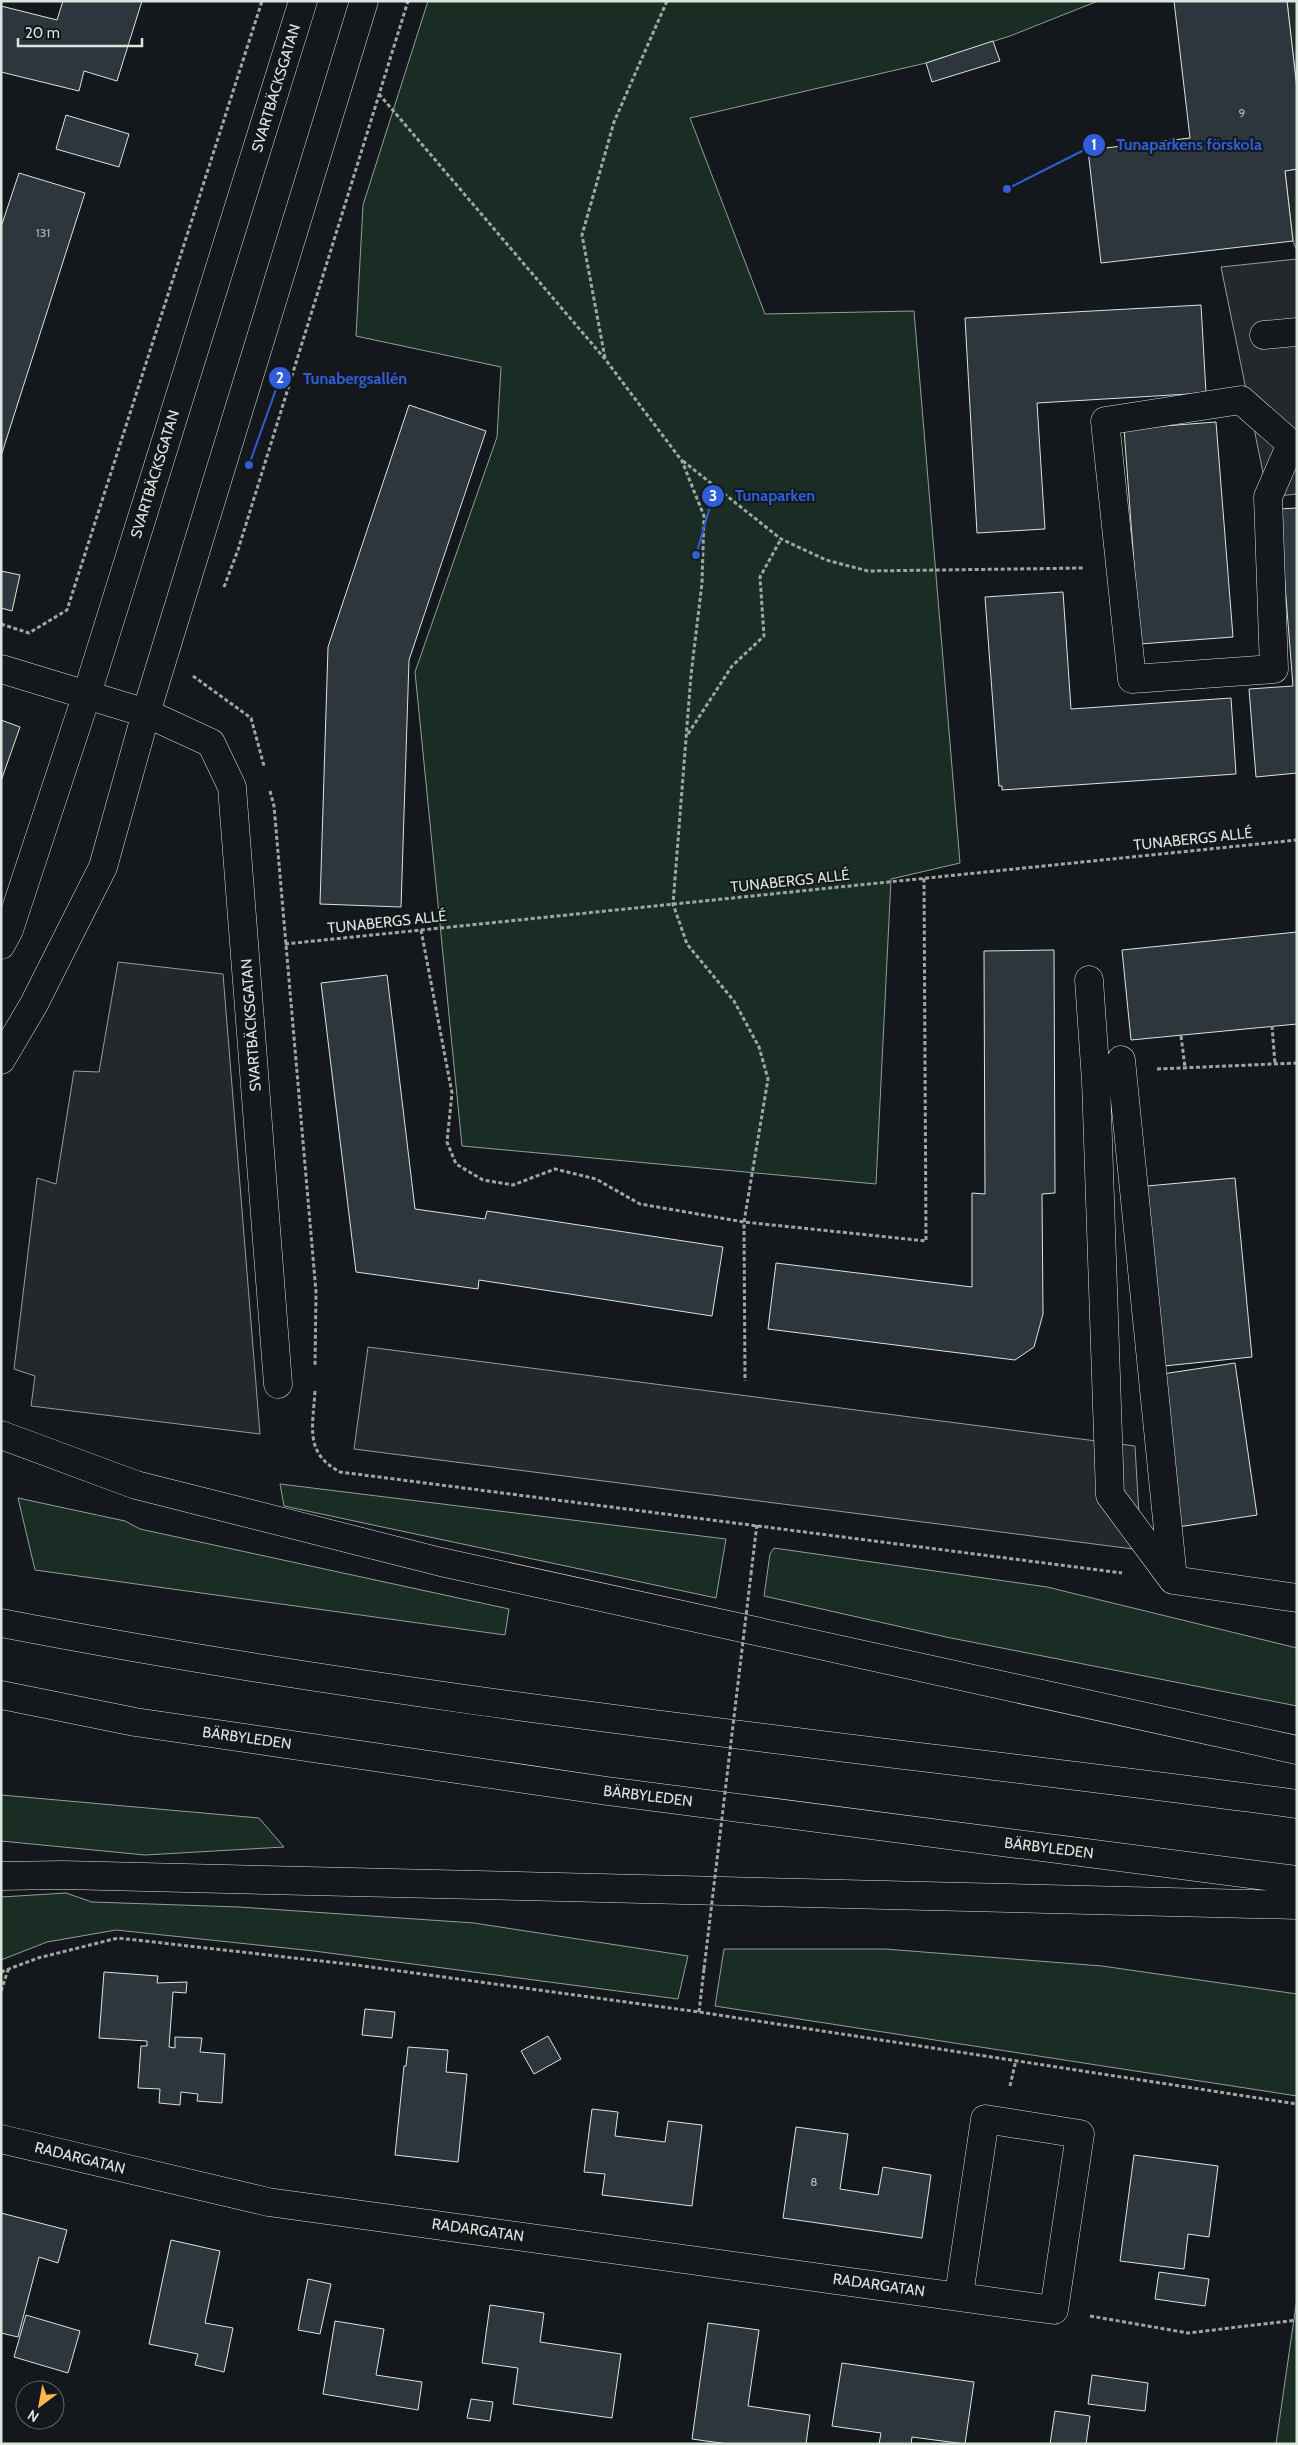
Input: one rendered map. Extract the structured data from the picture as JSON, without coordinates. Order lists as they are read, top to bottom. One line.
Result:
{"streets":{"main road":["SVARTBÄCKSGATAN","BÄRBYLEDEN","RADARGATAN"],"path":["TUNABERGS ALLÉ"]},"places":["Tunaparkens förskola","Tunabergsallén","Tunaparken"],"house_numbers":["9","131","8"],"scale_bar":"20 m","north":"bottom left"}
